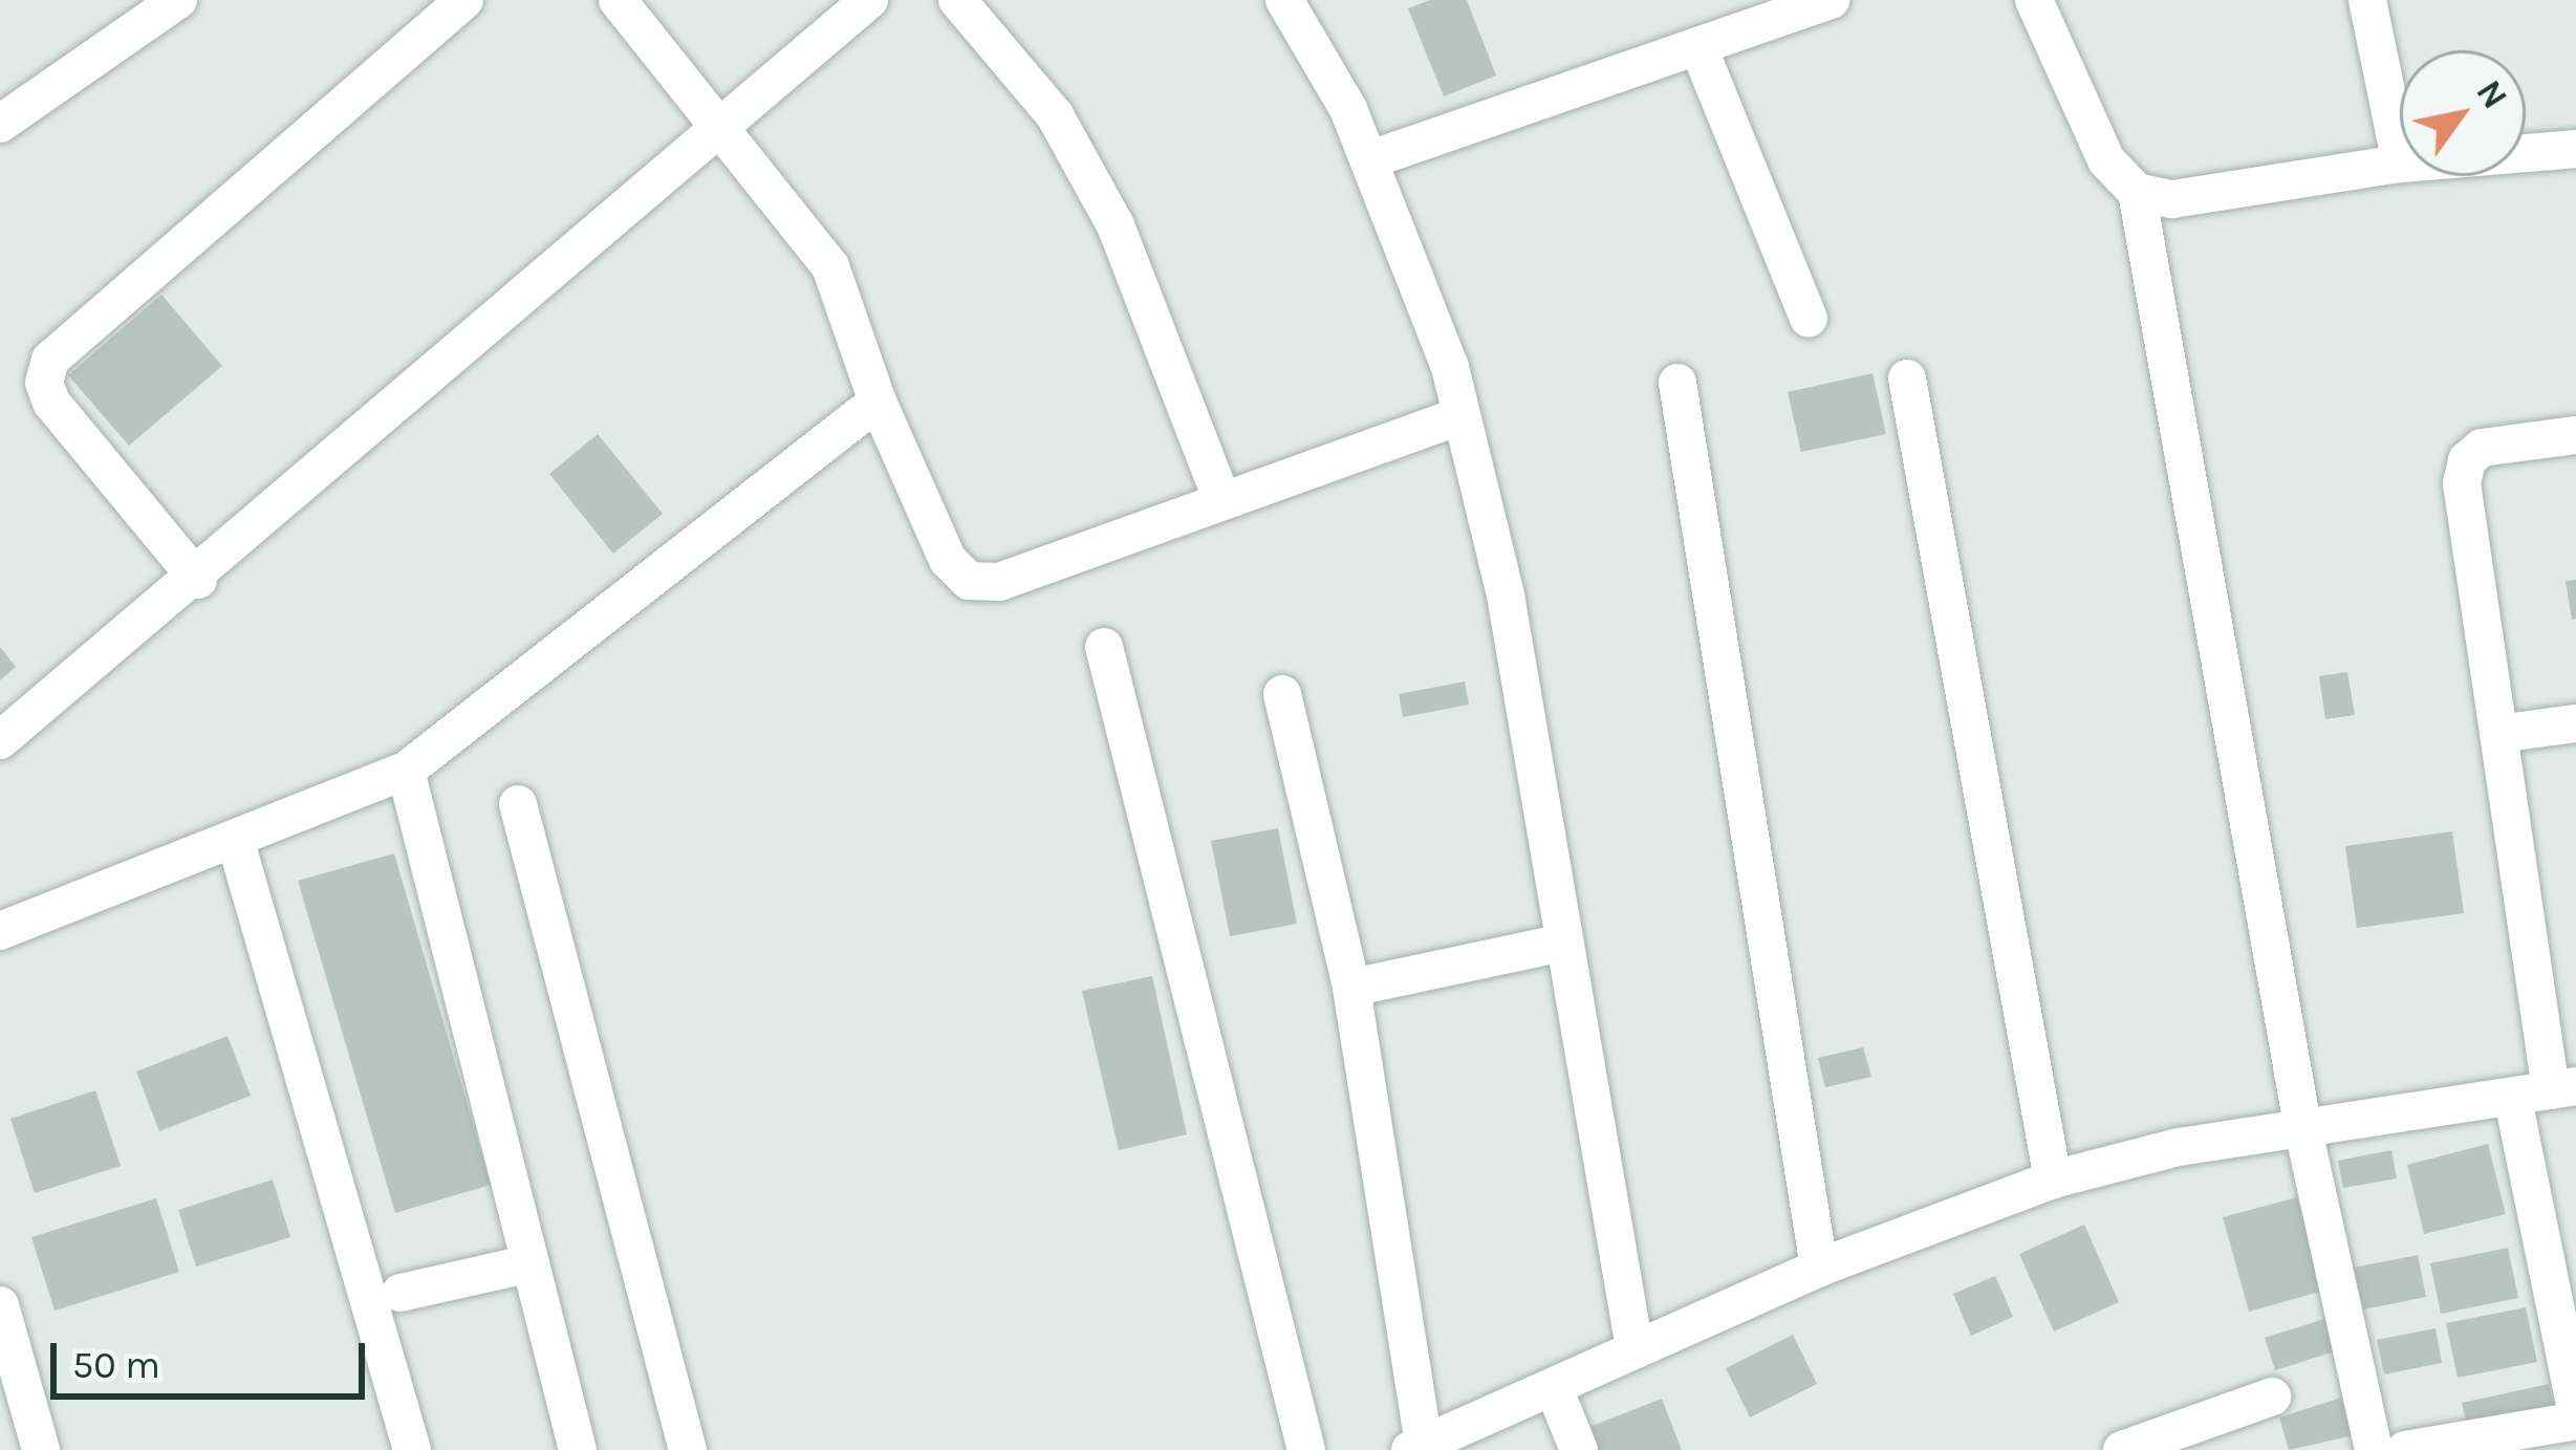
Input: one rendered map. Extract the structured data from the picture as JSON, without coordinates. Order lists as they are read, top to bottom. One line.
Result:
{"scale_bar":"50 m","north":"top right"}
